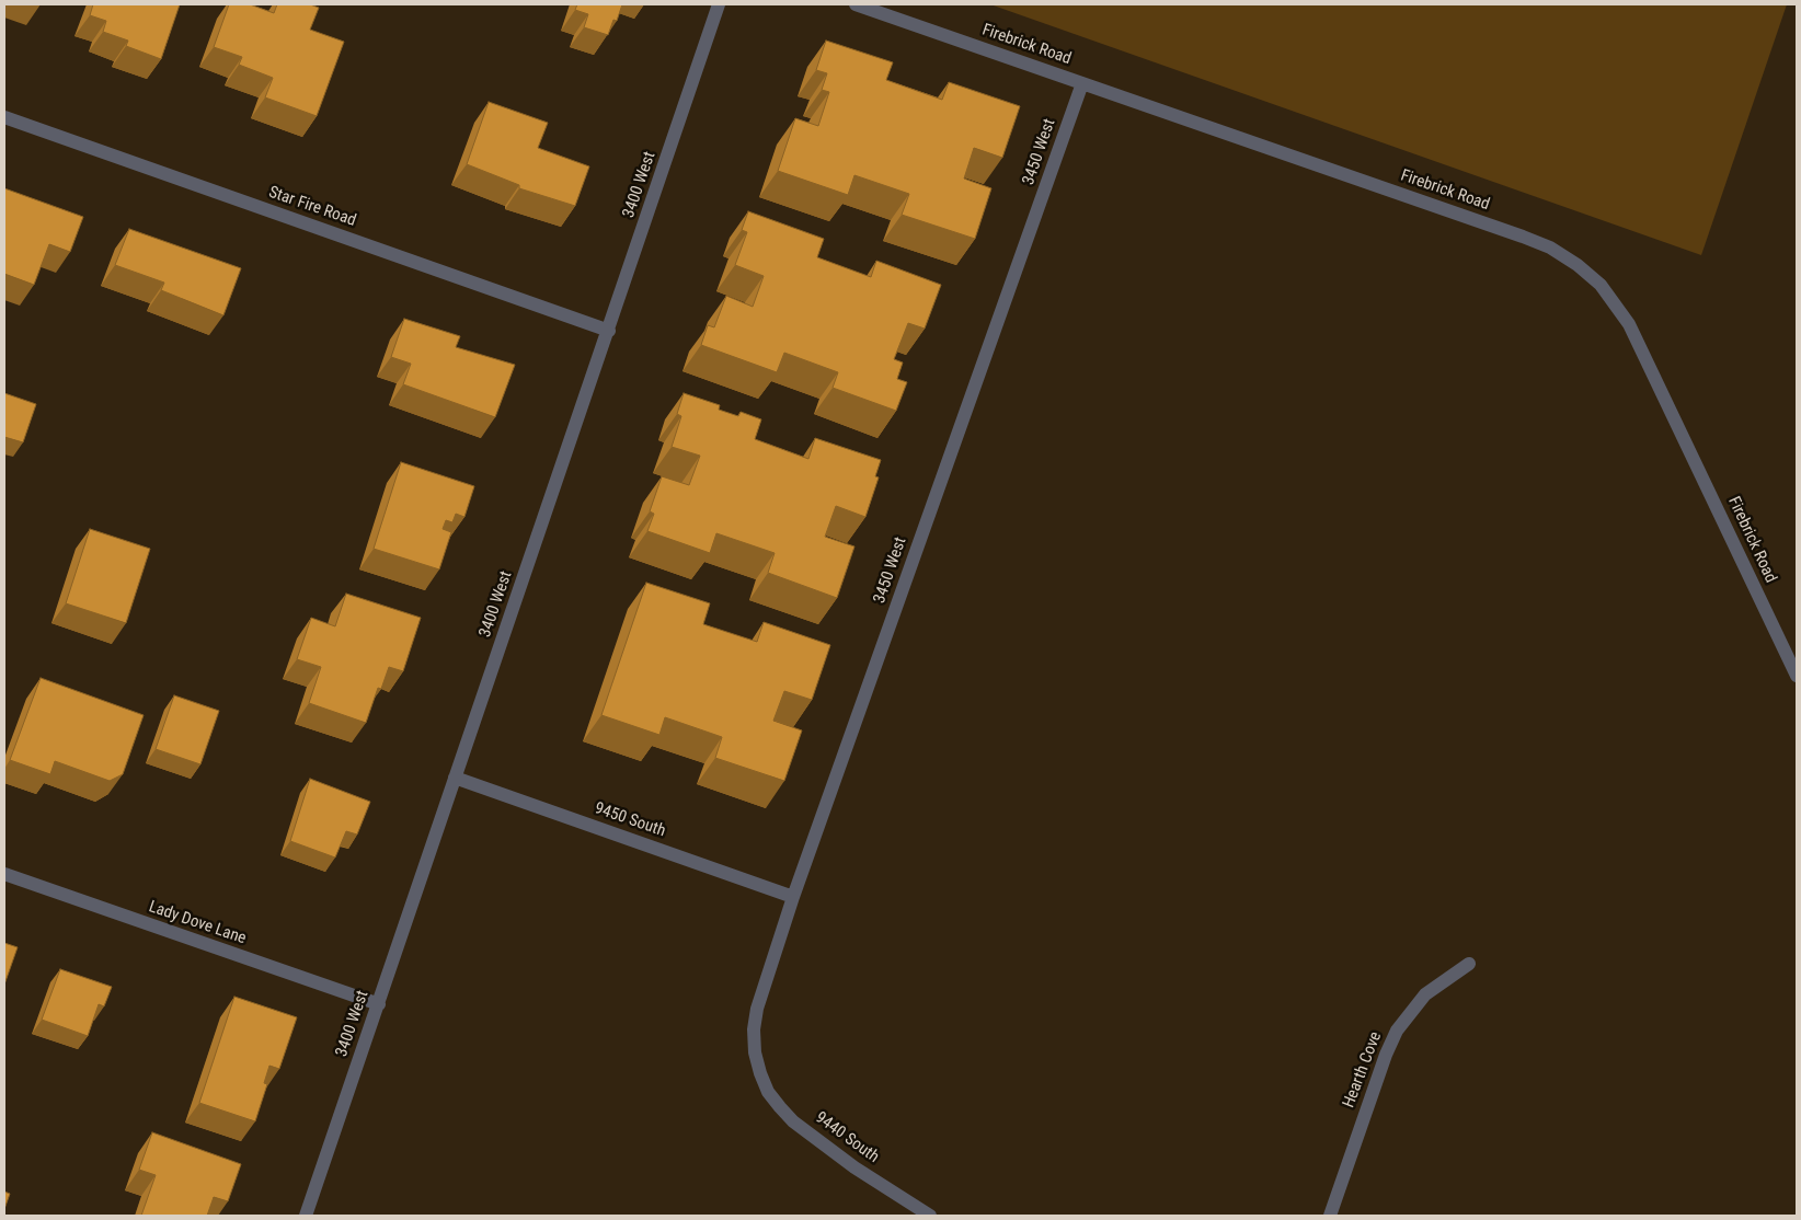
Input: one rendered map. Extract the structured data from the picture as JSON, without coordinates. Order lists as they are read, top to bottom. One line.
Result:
{"streets":{"street":["Firebrick Road","3450 West","3400 West","Star Fire Road","9450 South","Lady Dove Lane","Hearth Cove","9440 South"]},"crossings":[["Firebrick Road","3450 West"],["3450 West","9450 South"],["3450 West","9440 South"],["3400 West","Star Fire Road"],["3400 West","9450 South"],["3400 West","Lady Dove Lane"]]}
